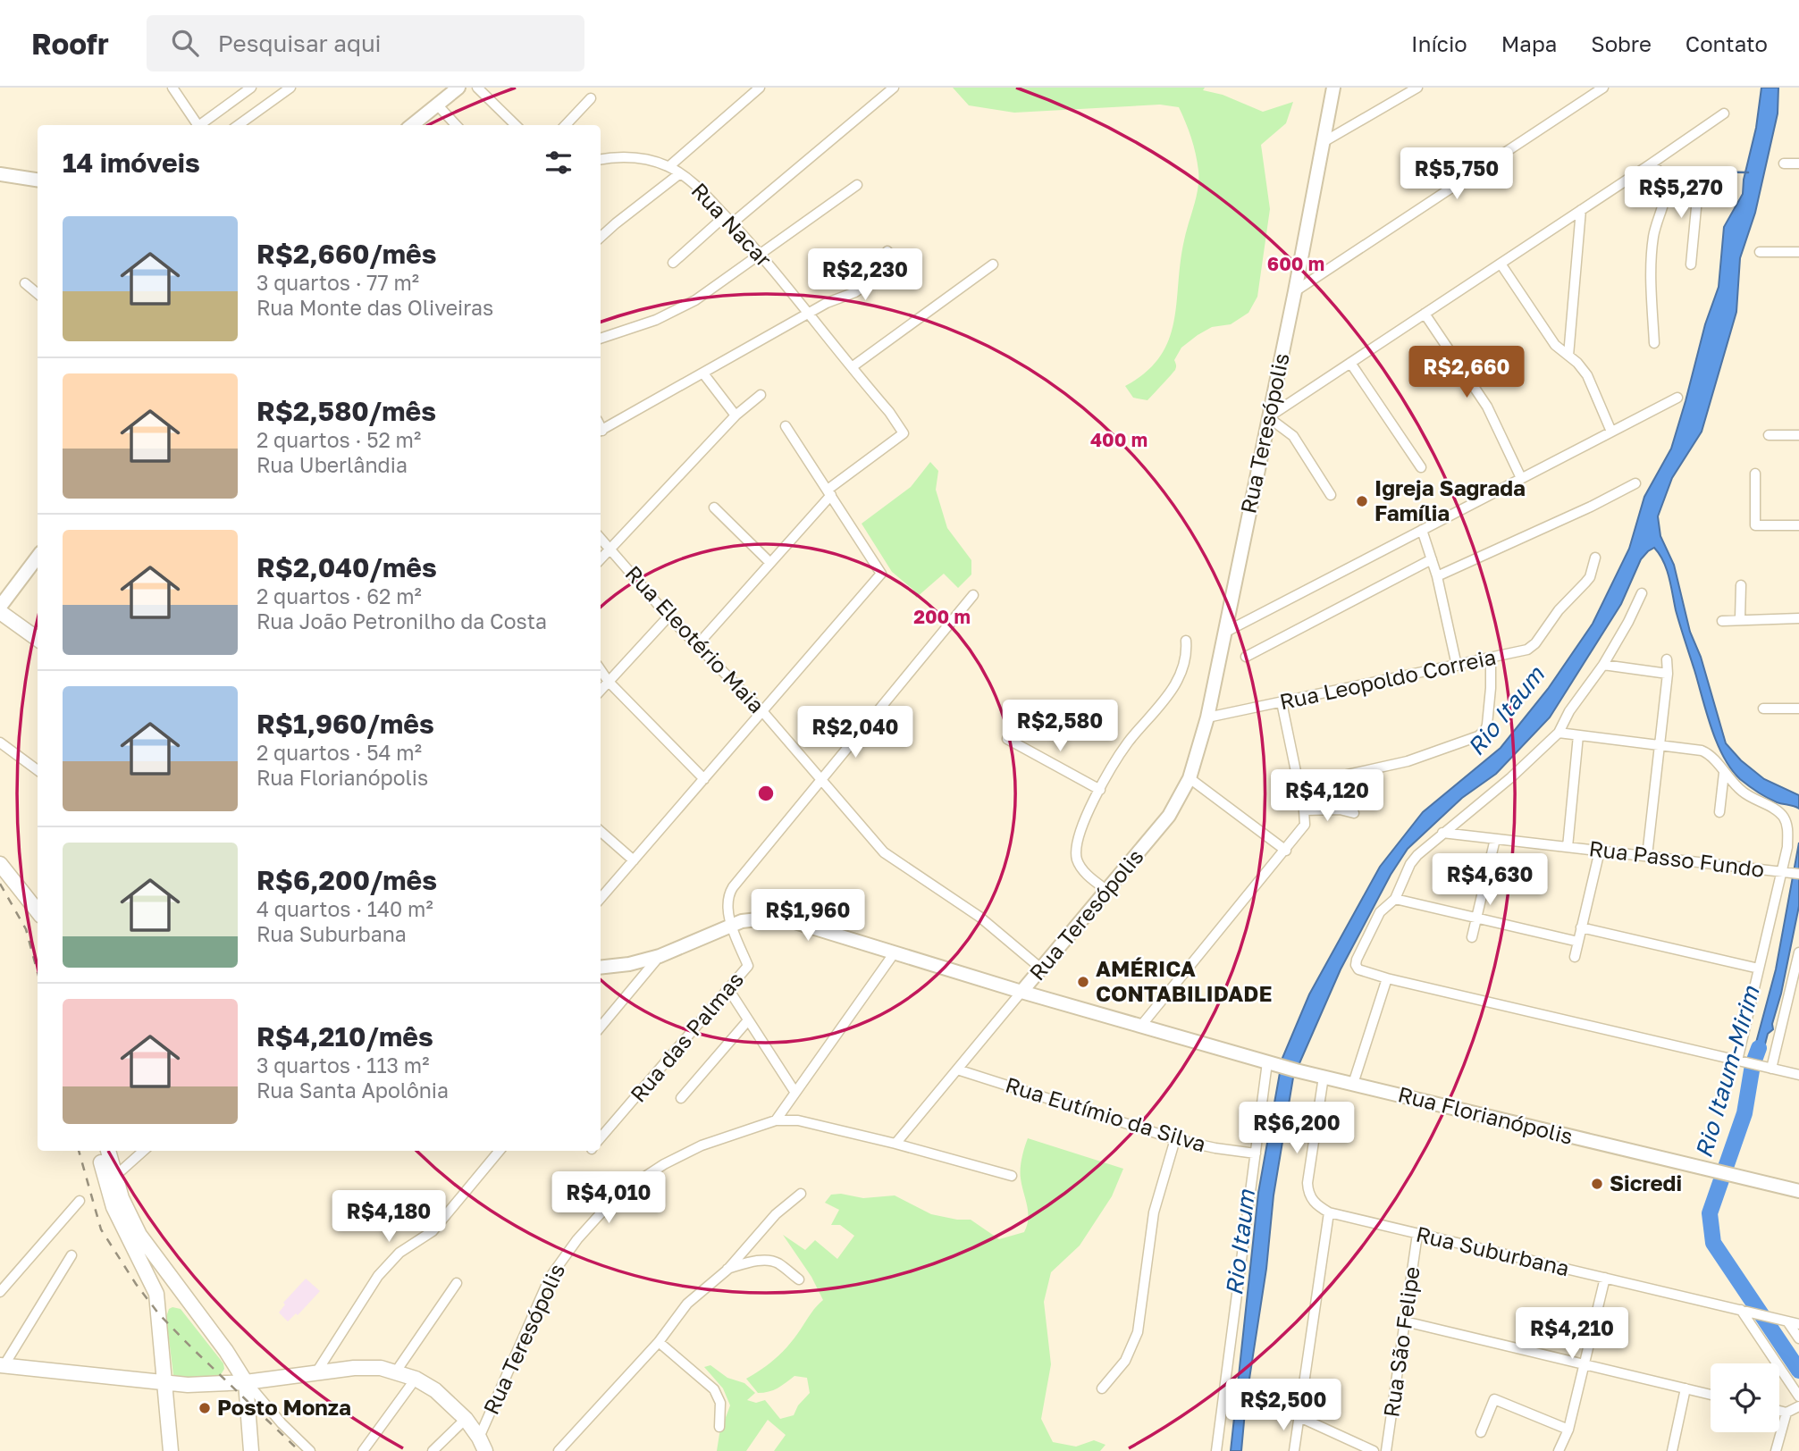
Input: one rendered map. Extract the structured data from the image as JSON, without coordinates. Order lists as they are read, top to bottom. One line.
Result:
{"streets":{"main road":["Rua Teresópolis","Rua Florianópolis"],"street":["Rua Nacar","Rua Eleotério Maia","Rua Leopoldo Correia","Rua Passo Fundo","Rua das Palmas","Rua Eutímio da Silva","Rua Suburbana","Rua São Felipe"]},"crossings":[["Rua Teresópolis","Rua Eleotério Maia"],["Rua Teresópolis","Rua Leopoldo Correia"],["Rua Teresópolis","Rua Eutímio da Silva"],["Rua Teresópolis","Rua Florianópolis"],["Rua das Palmas","Rua Florianópolis"],["Rua Suburbana","Rua São Felipe"]],"water":["Rio Itaum","Rio Itaum-Mirim"],"places":["Igreja Sagrada Família","AMÉRICA CONTABILIDADE","Sicredi","Posto Monza"],"page":{"header":"Roofr","search":"Pesquisar aqui","nav":["Início","Mapa","Sobre","Contato"],"heading":"14 imóveis","price":["R$5,750","R$5,270","R$2,230","R$2,660","R$2,580","R$2,040","R$4,120","R$4,630","R$1,960","R$6,200","R$4,010","R$4,180","R$4,210","R$2,500"],"list":[{"name":"R$2,660/mês","note":"3 quartos · 77 m² · Rua Monte das Oliveiras"},{"name":"R$2,580/mês","note":"2 quartos · 52 m² · Rua Uberlândia"},{"name":"R$2,040/mês","note":"2 quartos · 62 m² · Rua João Petronilho da Costa"},{"name":"R$1,960/mês","note":"2 quartos · 54 m² · Rua Florianópolis"},{"name":"R$6,200/mês","note":"4 quartos · 140 m² · Rua Suburbana"},{"name":"R$4,210/mês","note":"3 quartos · 113 m² · Rua Santa Apolônia"}]},"rings":["600 m","400 m","200 m"]}
